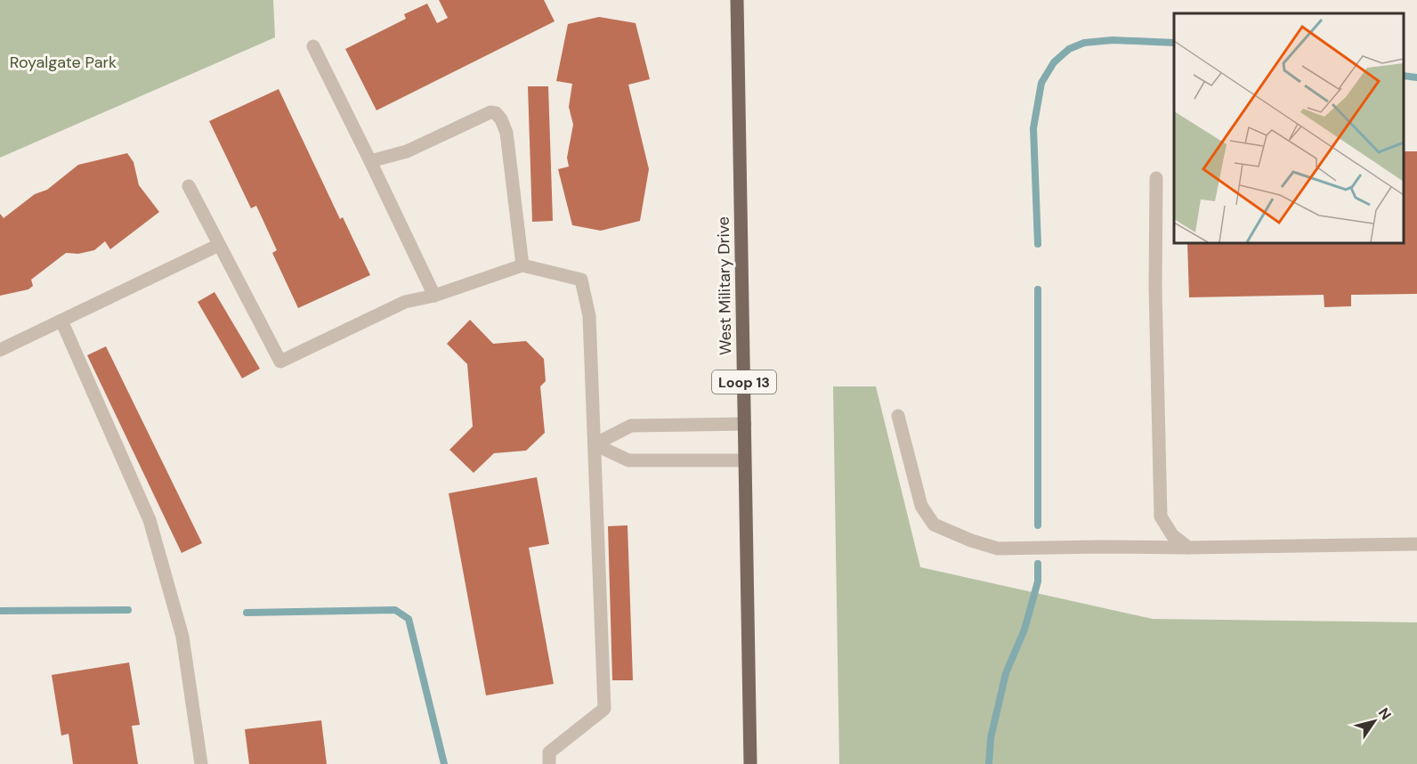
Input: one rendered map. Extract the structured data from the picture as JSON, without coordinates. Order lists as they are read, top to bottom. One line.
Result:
{"streets":{"main road":["West Military Drive","Loop 13"]},"parks":["Royalgate Park"],"north":"top right"}
